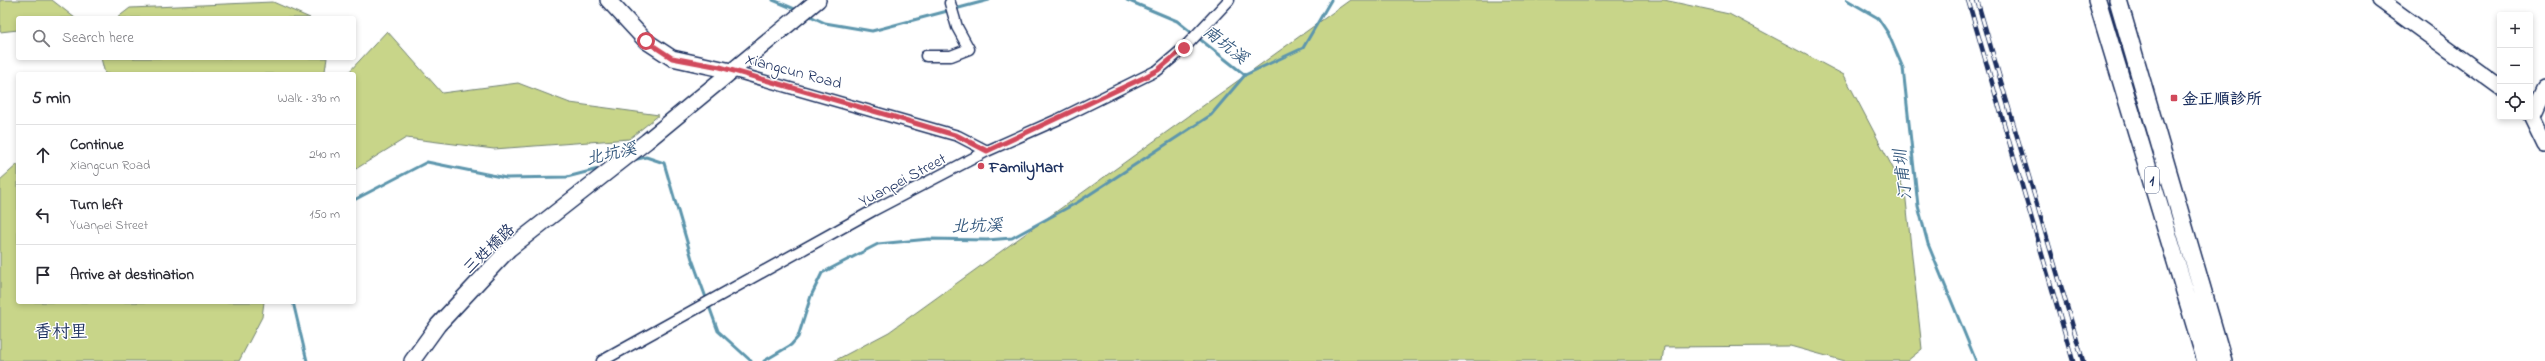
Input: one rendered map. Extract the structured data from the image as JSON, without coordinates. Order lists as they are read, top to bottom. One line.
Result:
{"streets":{"main road":["1"],"street":["Xiangcun Road","Yuanpei Street","三姓橋路"]},"crossings":[["Xiangcun Road","Yuanpei Street"],["Xiangcun Road","三姓橋路"]],"districts":["香村里"],"water":["南坑溪","北坑溪","汀甫圳"],"places":{"transit":["金正順診所"],"other":["FamilyMart"]},"page":{"map_buttons":["+","−"],"search":"Search here","heading":["5 min","Walk · 390 m"],"list":[["Continue","Xiangcun Road","240 m"],["Turn left","Yuanpei Street","150 m"],"Arrive at destination"]}}
